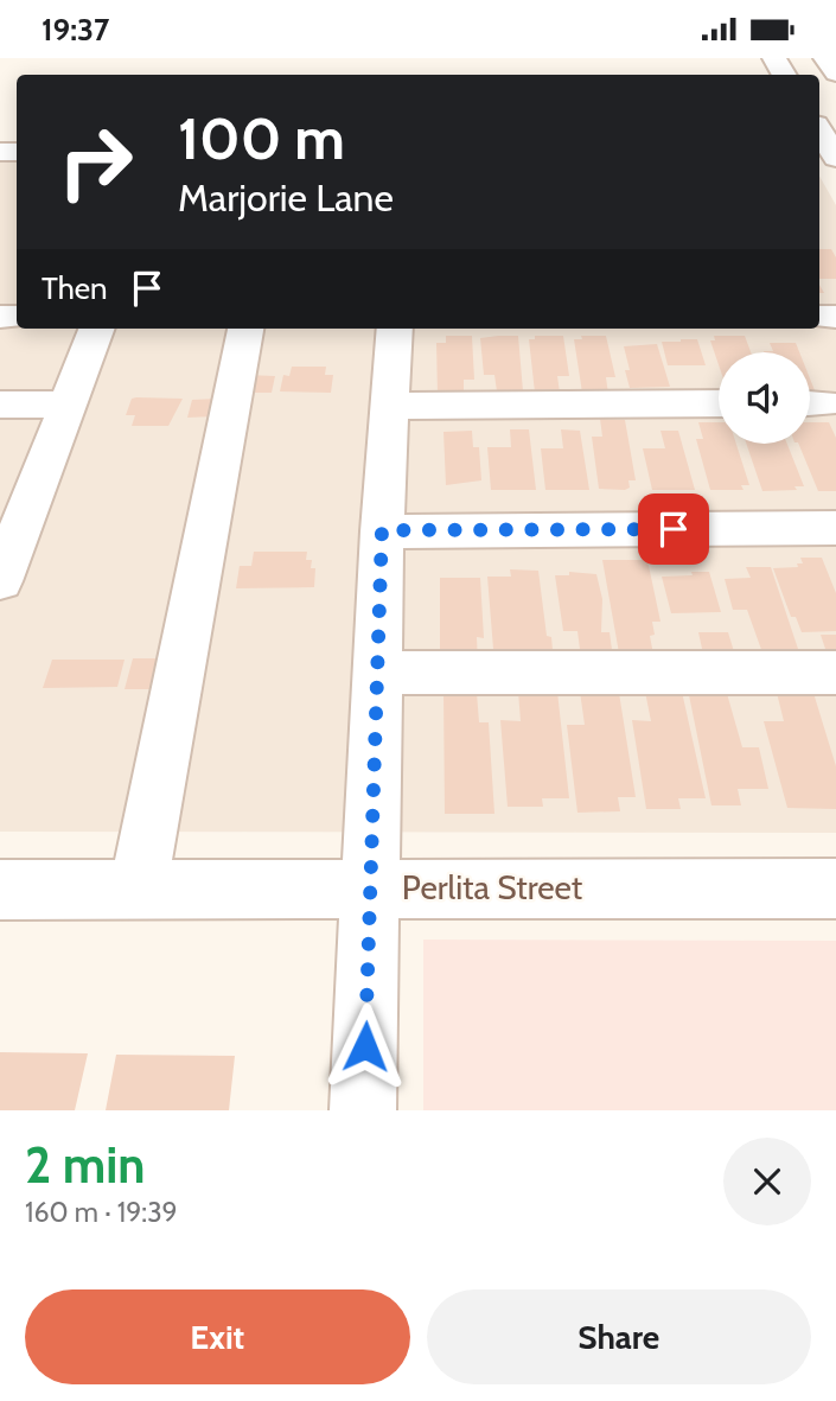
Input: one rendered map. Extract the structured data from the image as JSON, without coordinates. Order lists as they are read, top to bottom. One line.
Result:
{"streets":{"street":["Perlita Street"]},"page":{"status":"19:37","turn":["100 m","Marjorie Lane"],"then":"Then","heading":["2 min","160 m · 19:39"],"buttons":["Exit","Share"]}}
